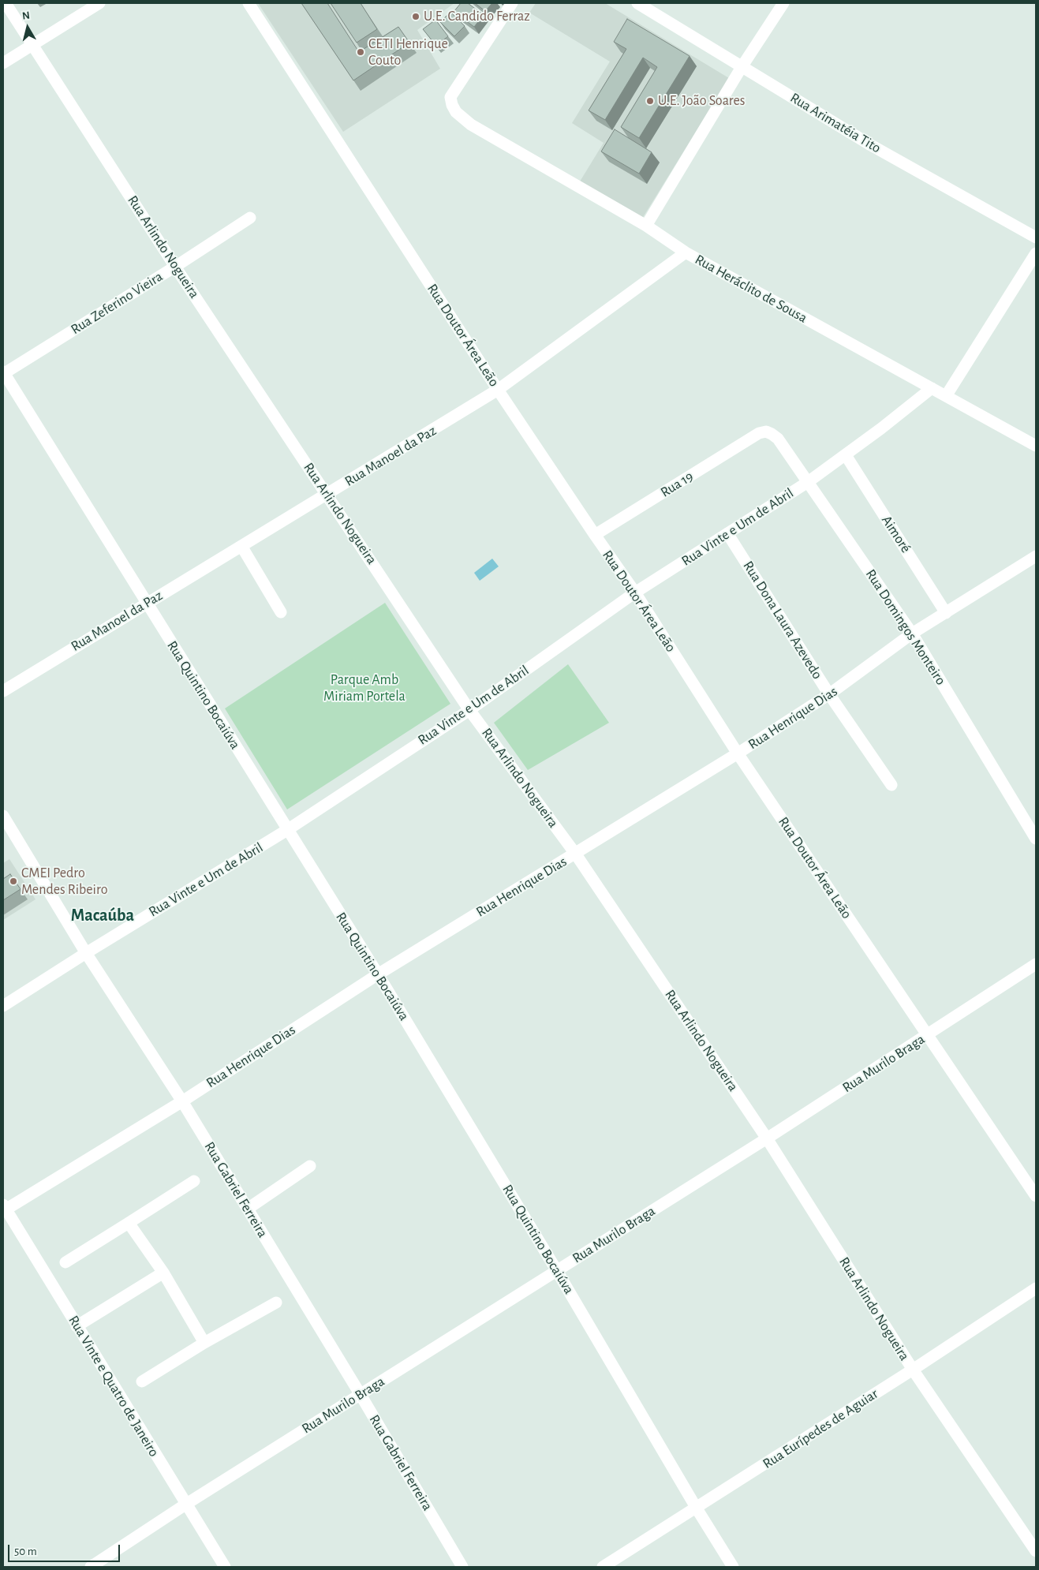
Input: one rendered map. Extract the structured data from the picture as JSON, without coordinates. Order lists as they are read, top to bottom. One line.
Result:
{"streets":{"street":["Rua Arimatéia Tito","Rua Arlindo Nogueira","Rua Heráclito de Sousa","Rua Zeferino Vieira","Rua Doutor Área Leão","Rua Manoel da Paz","Rua 19","Rua Vinte e Um de Abril","Aimoré","Rua Dona Laura Azevedo","Rua Domingos Monteiro","Rua Quintino Bocaiúva","Rua Henrique Dias","Rua Murilo Braga","Rua Gabriel Ferreira","Rua Vinte e Quatro de Janeiro","Rua Eurípedes de Aguiar"]},"crossings":[["Rua Arlindo Nogueira","Rua Zeferino Vieira"],["Rua Arlindo Nogueira","Rua Manoel da Paz"],["Rua Arlindo Nogueira","Rua Vinte e Um de Abril"],["Rua Arlindo Nogueira","Rua Henrique Dias"],["Rua Arlindo Nogueira","Rua Murilo Braga"],["Rua Arlindo Nogueira","Rua Eurípedes de Aguiar"],["Rua Heráclito de Sousa","Rua Manoel da Paz"],["Rua Heráclito de Sousa","Rua Vinte e Um de Abril"],["Rua Zeferino Vieira","Rua Quintino Bocaiúva"],["Rua Doutor Área Leão","Rua Manoel da Paz"],["Rua Doutor Área Leão","Rua 19"],["Rua Doutor Área Leão","Rua Vinte e Um de Abril"],["Rua Doutor Área Leão","Rua Henrique Dias"],["Rua Doutor Área Leão","Rua Murilo Braga"],["Rua Manoel da Paz","Rua Quintino Bocaiúva"],["Rua 19","Rua Domingos Monteiro"],["Rua Vinte e Um de Abril","Aimoré"],["Rua Vinte e Um de Abril","Rua Dona Laura Azevedo"],["Rua Vinte e Um de Abril","Rua Domingos Monteiro"],["Rua Vinte e Um de Abril","Rua Quintino Bocaiúva"],["Rua Vinte e Um de Abril","Rua Gabriel Ferreira"],["Aimoré","Rua Henrique Dias"],["Rua Dona Laura Azevedo","Rua Henrique Dias"],["Rua Domingos Monteiro","Rua Henrique Dias"],["Rua Quintino Bocaiúva","Rua Henrique Dias"],["Rua Quintino Bocaiúva","Rua Murilo Braga"],["Rua Quintino Bocaiúva","Rua Eurípedes de Aguiar"],["Rua Henrique Dias","Rua Gabriel Ferreira"],["Rua Henrique Dias","Rua Vinte e Quatro de Janeiro"],["Rua Murilo Braga","Rua Gabriel Ferreira"],["Rua Murilo Braga","Rua Vinte e Quatro de Janeiro"]],"districts":["Macaúba"],"parks":["Parque Amb Miriam Portela"],"places":["U.E. Candido Ferraz","CETI Henrique Couto","U.E. João Soares","CMEI Pedro Mendes Ribeiro"],"scale_bar":"50 m","north":"top"}
